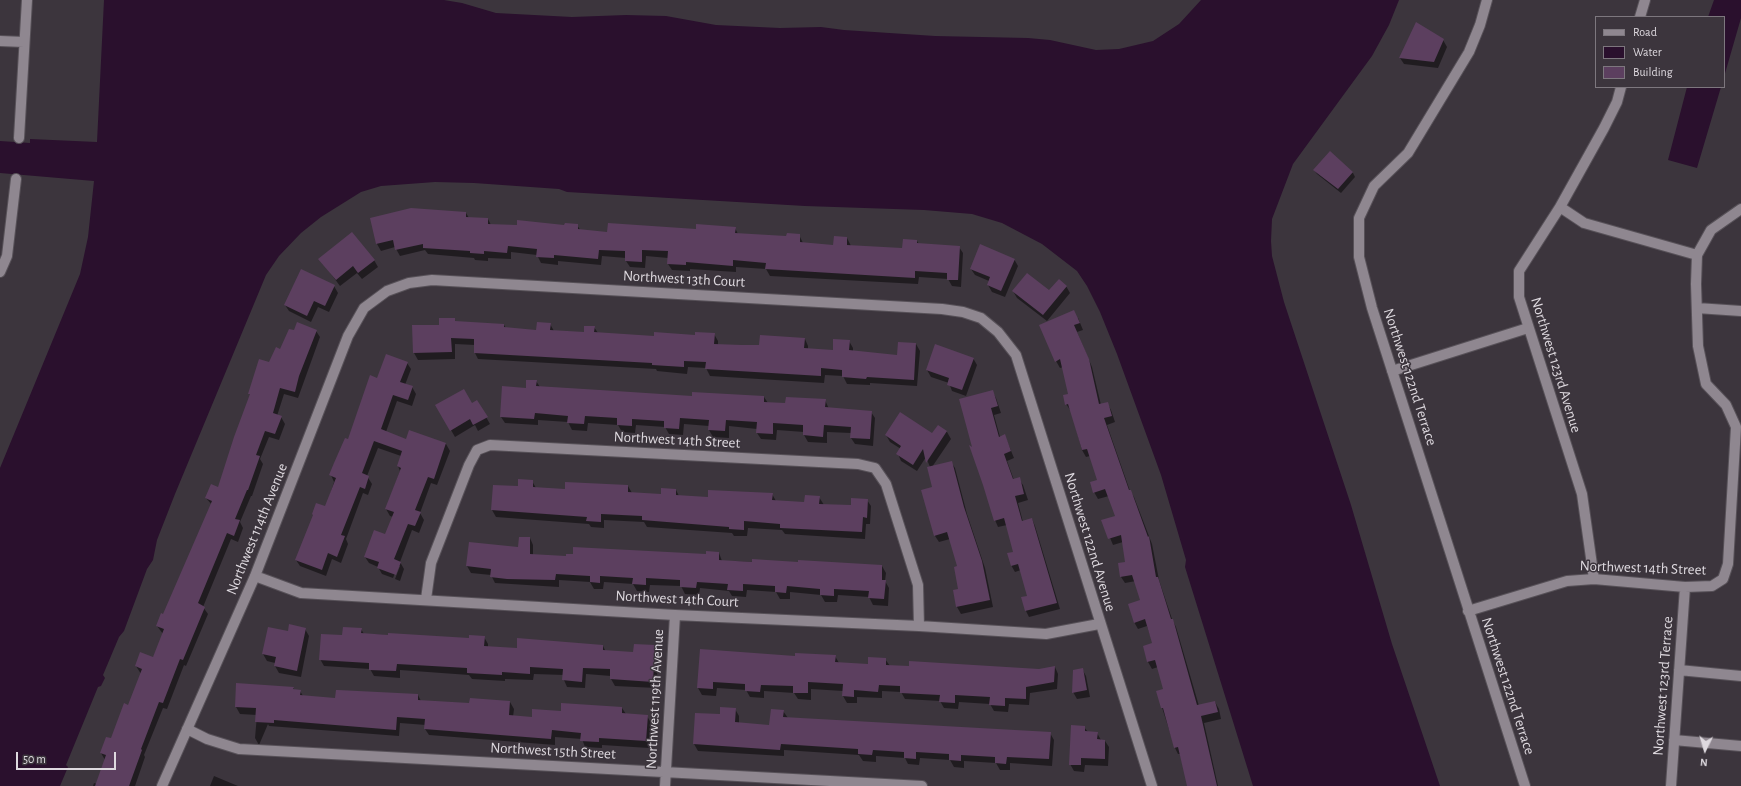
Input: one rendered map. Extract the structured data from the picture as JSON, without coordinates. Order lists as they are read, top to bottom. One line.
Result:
{"streets":{"street":["Northwest 13th Court","Northwest 123rd Avenue","Northwest 122nd Terrace","Northwest 14th Street","Northwest 114th Avenue","Northwest 122nd Avenue","Northwest 14th Court","Northwest 123rd Terrace","Northwest 119th Avenue","Northwest 15th Street"]},"crossings":[["Northwest 13th Court","Northwest 114th Avenue"],["Northwest 13th Court","Northwest 122nd Avenue"],["Northwest 123rd Avenue","Northwest 14th Street"],["Northwest 122nd Terrace","Northwest 14th Street"],["Northwest 14th Street","Northwest 14th Court"],["Northwest 14th Street","Northwest 123rd Terrace"],["Northwest 114th Avenue","Northwest 14th Court"],["Northwest 114th Avenue","Northwest 15th Street"],["Northwest 122nd Avenue","Northwest 14th Court"],["Northwest 14th Court","Northwest 119th Avenue"],["Northwest 119th Avenue","Northwest 15th Street"]],"legend":["Road","Water","Building"],"scale_bar":"50 m","north":"bottom"}
